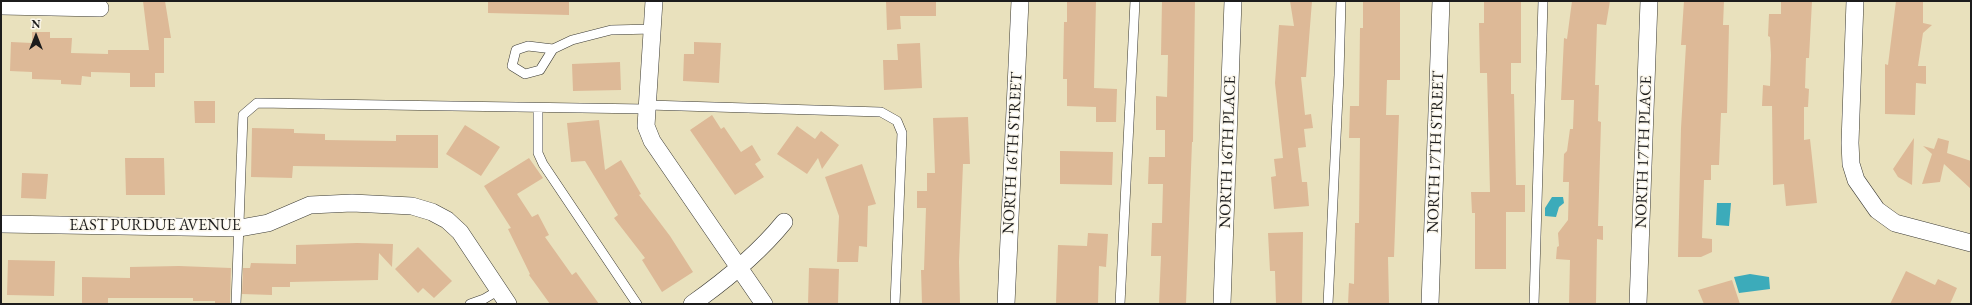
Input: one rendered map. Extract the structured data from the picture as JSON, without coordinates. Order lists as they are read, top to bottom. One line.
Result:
{"streets":{"street":["NORTH 16TH PLACE","NORTH 17TH STREET","NORTH 17TH PLACE","NORTH 16TH STREET","EAST PURDUE AVENUE"]},"north":"top"}
